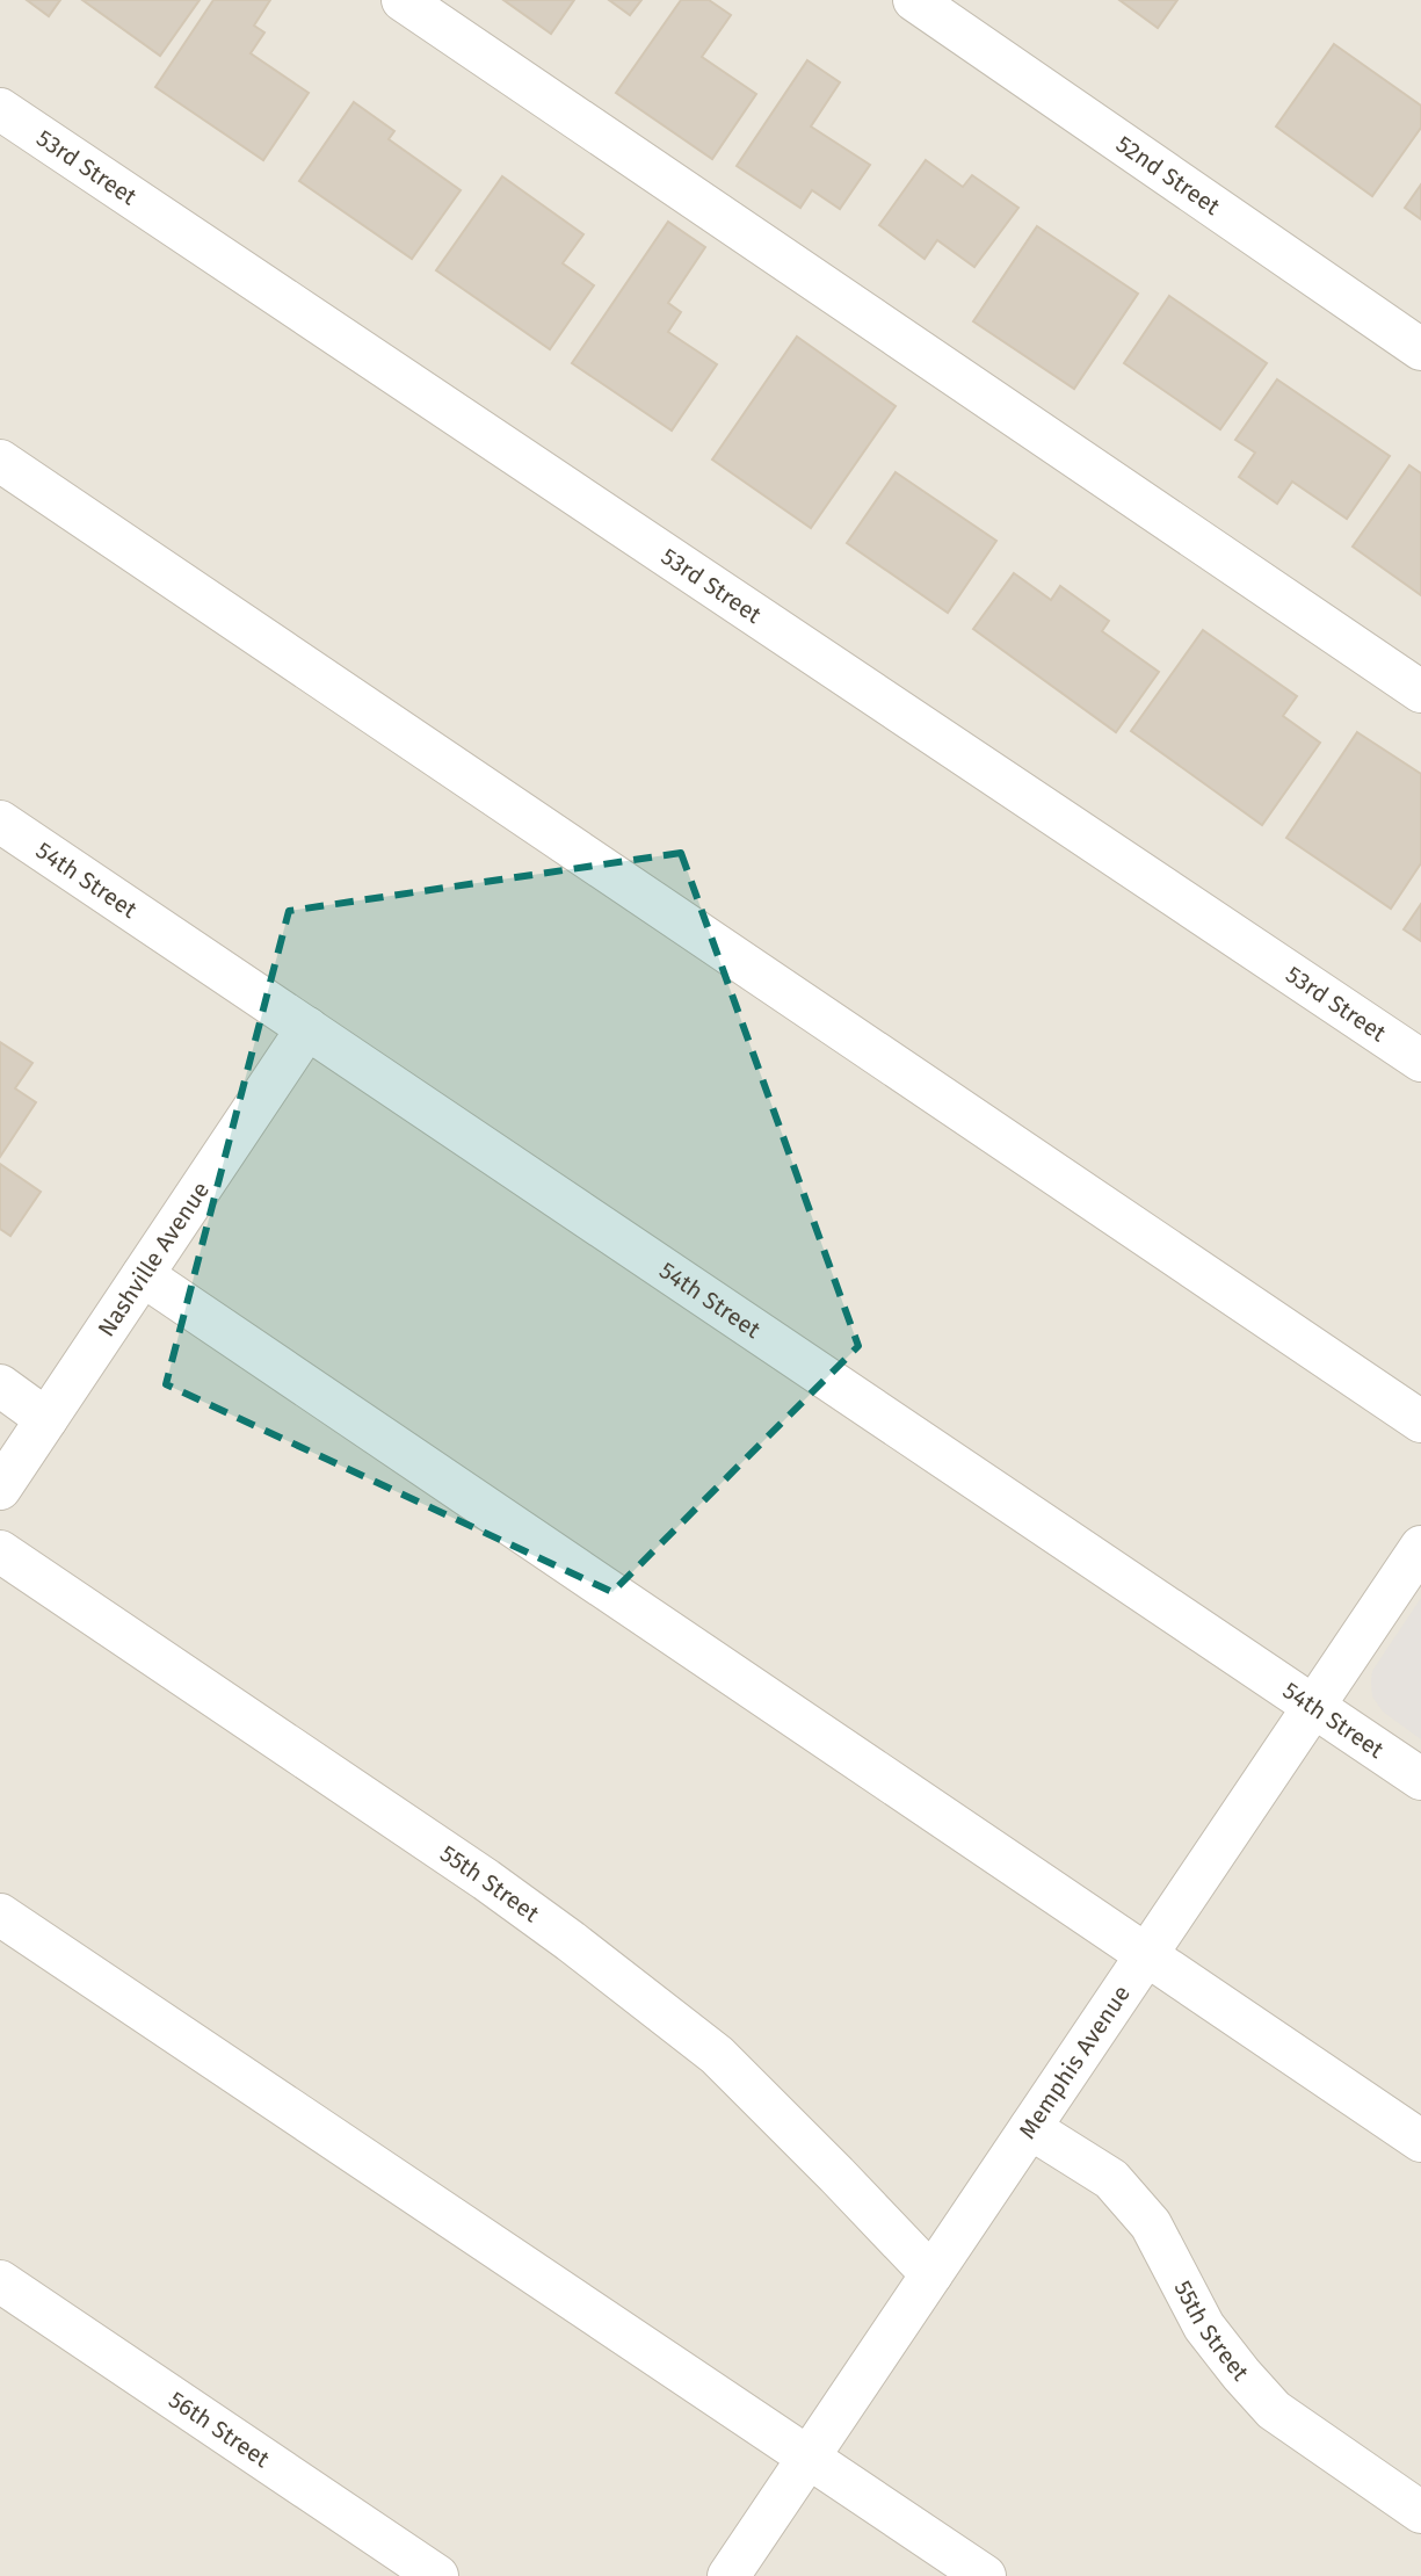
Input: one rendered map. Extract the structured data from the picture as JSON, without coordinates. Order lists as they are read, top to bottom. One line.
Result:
{"streets":{"street":["53rd Street","52nd Street","54th Street","Nashville Avenue","55th Street","Memphis Avenue","56th Street"]},"crossings":[["54th Street","Nashville Avenue"],["54th Street","Memphis Avenue"],["55th Street","Memphis Avenue"]]}
